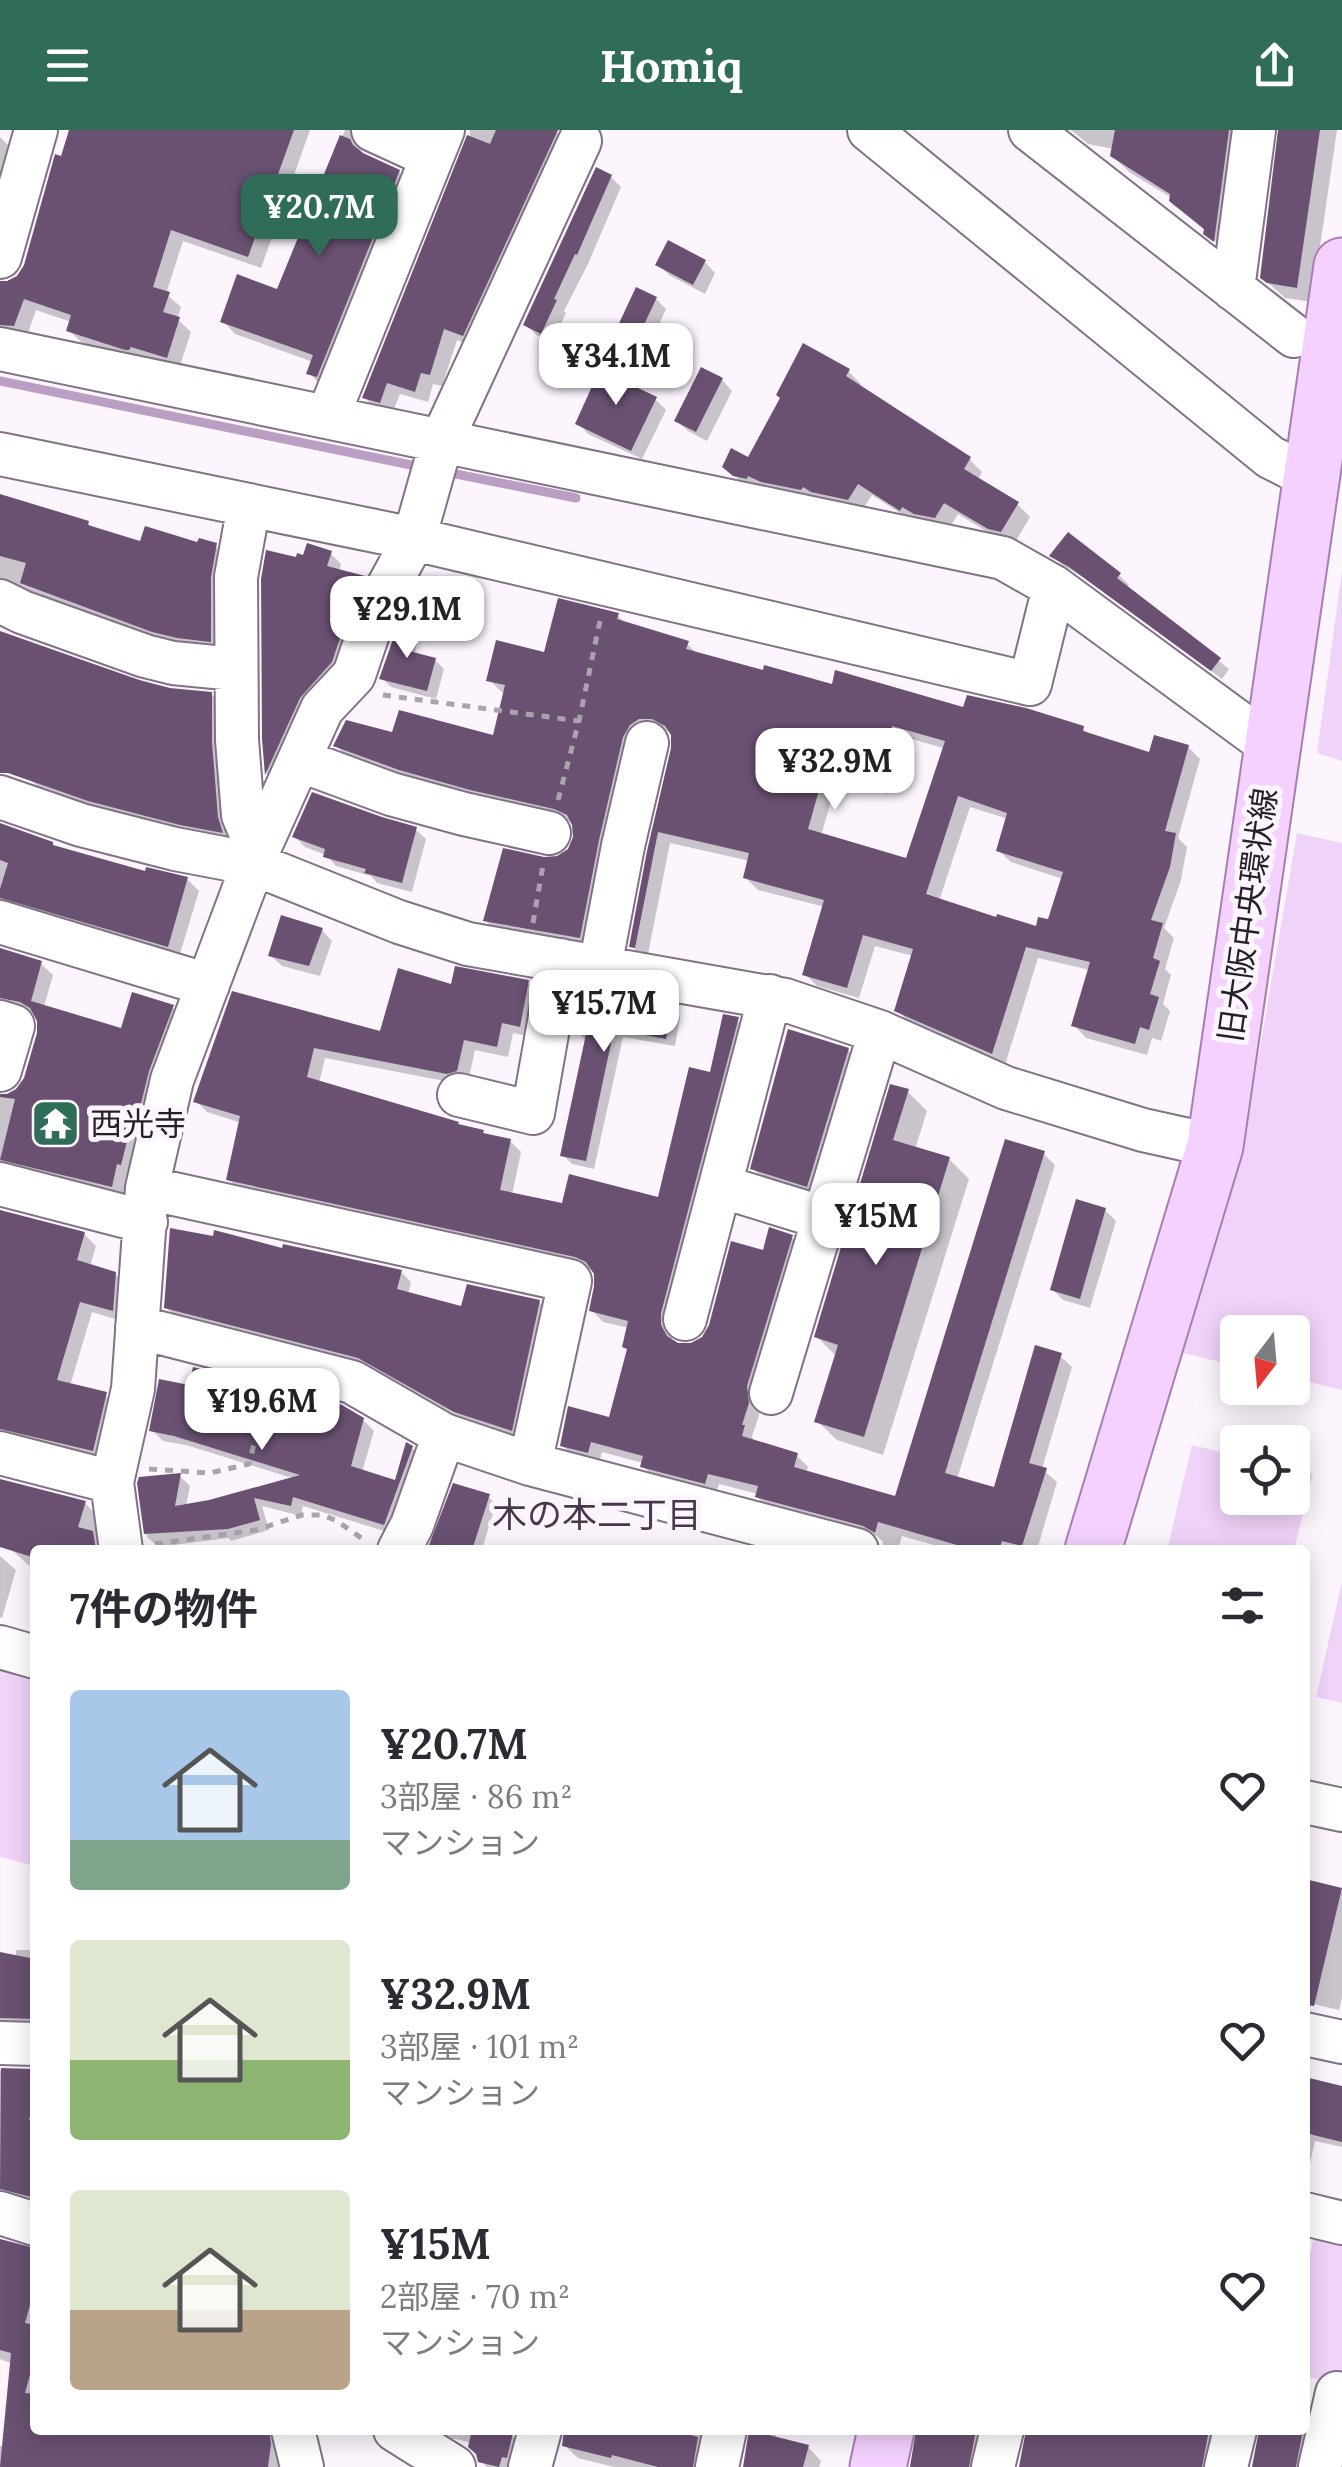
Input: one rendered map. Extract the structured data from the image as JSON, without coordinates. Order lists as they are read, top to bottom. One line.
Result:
{"streets":{"main road":["旧大阪中央環状線"]},"districts":["木の本二丁目"],"places":{"temple":["西光寺"]},"north":"bottom","page":{"header":"Homiq","price":["¥20.7M","¥34.1M","¥29.1M","¥32.9M","¥15.7M","¥15M","¥19.6M"],"heading":"7件の物件","list":[{"name":"¥20.7M","note":"3部屋 · 86 m² · マンション"},{"name":"¥32.9M","note":"3部屋 · 101 m² · マンション"},{"name":"¥15M","note":"2部屋 · 70 m² · マンション"}]}}
